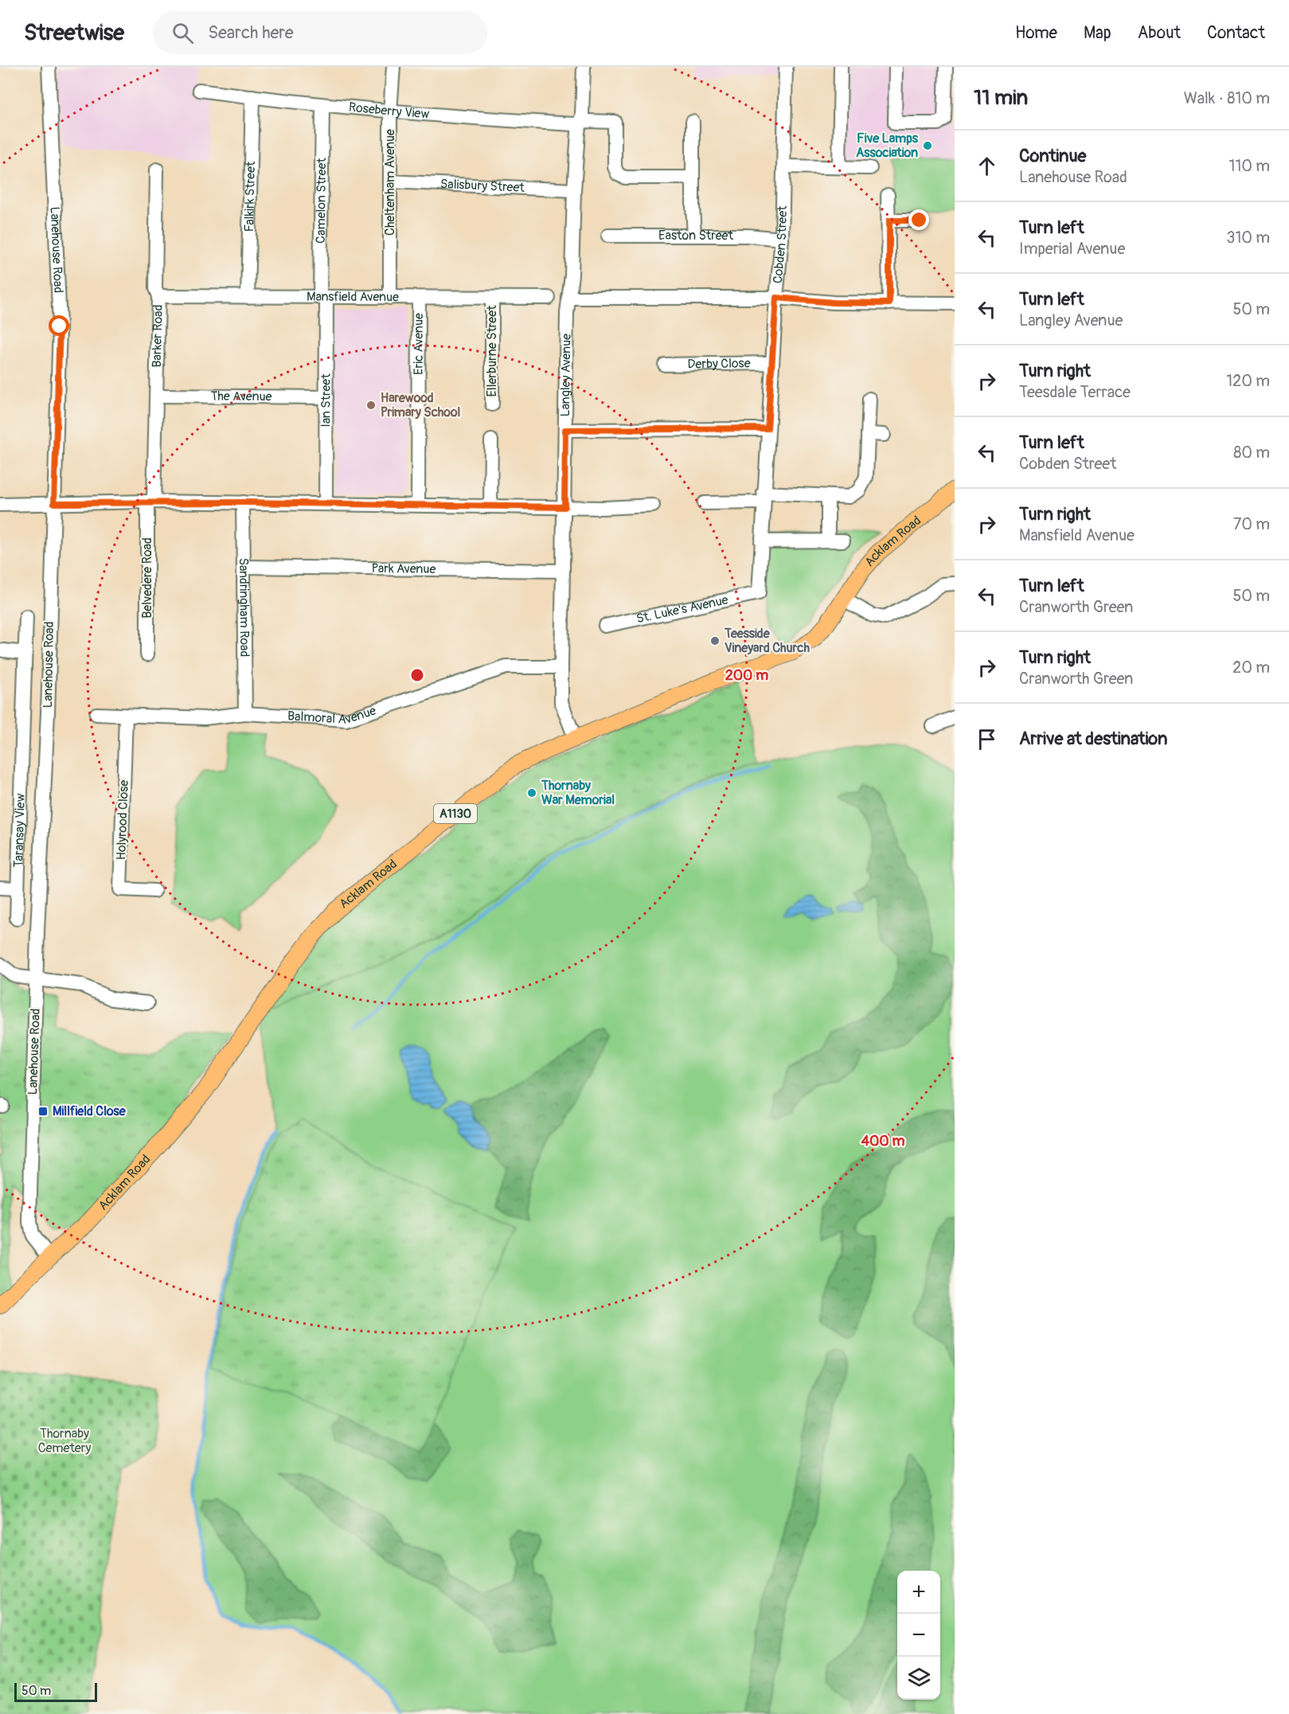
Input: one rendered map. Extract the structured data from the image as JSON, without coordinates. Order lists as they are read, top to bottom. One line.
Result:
{"streets":{"main road":["Acklam Road","A1130"],"street":["Roseberry View","Cheltenham Avenue","Salisbury Street","Falkirk Street","Camelon Street","Easton Street","Cobden Street","Lanehouse Road","Mansfield Avenue","Barker Road","Eric Avenue","Ellerburne Street","Derby Close","Langley Avenue","The Avenue","Ian Street","Park Avenue","Belvedere Road","Sandringham Road","St. Luke's Avenue","Balmoral Avenue","Holyrood Close","Taransay View"]},"crossings":[["Roseberry View","Cheltenham Avenue"],["Roseberry View","Falkirk Street"],["Roseberry View","Camelon Street"],["Roseberry View","Langley Avenue"],["Cheltenham Avenue","Salisbury Street"],["Cheltenham Avenue","Mansfield Avenue"],["Salisbury Street","Langley Avenue"],["Falkirk Street","Mansfield Avenue"],["Camelon Street","Mansfield Avenue"],["Camelon Street","Ian Street"],["Easton Street","Cobden Street"],["Cobden Street","Derby Close"],["Cobden Street","St. Luke's Avenue"],["Lanehouse Road","Acklam Road"],["Mansfield Avenue","Barker Road"],["Mansfield Avenue","Eric Avenue"],["Mansfield Avenue","Ellerburne Street"],["Mansfield Avenue","Ian Street"],["Barker Road","The Avenue"],["Barker Road","Belvedere Road"],["Langley Avenue","Acklam Road"],["Langley Avenue","Park Avenue"],["Langley Avenue","Balmoral Avenue"],["The Avenue","Ian Street"],["Park Avenue","Sandringham Road"],["Sandringham Road","Balmoral Avenue"],["Balmoral Avenue","Holyrood Close"]],"parks":["Thornaby Cemetery"],"places":{"other":["Five Lamps Association","Harewood Primary School","Teesside Vineyard Church","Thornaby War Memorial"],"transit":["Millfield Close"]},"scale_bar":"50 m","page":{"header":"Streetwise","search":"Search here","nav":["Home","Map","About","Contact"],"heading":["11 min","Walk · 810 m"],"list":[["Continue","Lanehouse Road","110 m"],["Turn left","Imperial Avenue","310 m"],["Turn left","Langley Avenue","50 m"],["Turn right","Teesdale Terrace","120 m"],["Turn left","Cobden Street","80 m"],["Turn right","Mansfield Avenue","70 m"],["Turn left","Cranworth Green","50 m"],["Turn right","Cranworth Green","20 m"],"Arrive at destination"],"map_buttons":["+","−"],"scale":"50 m"},"rings":["200 m","400 m"]}
